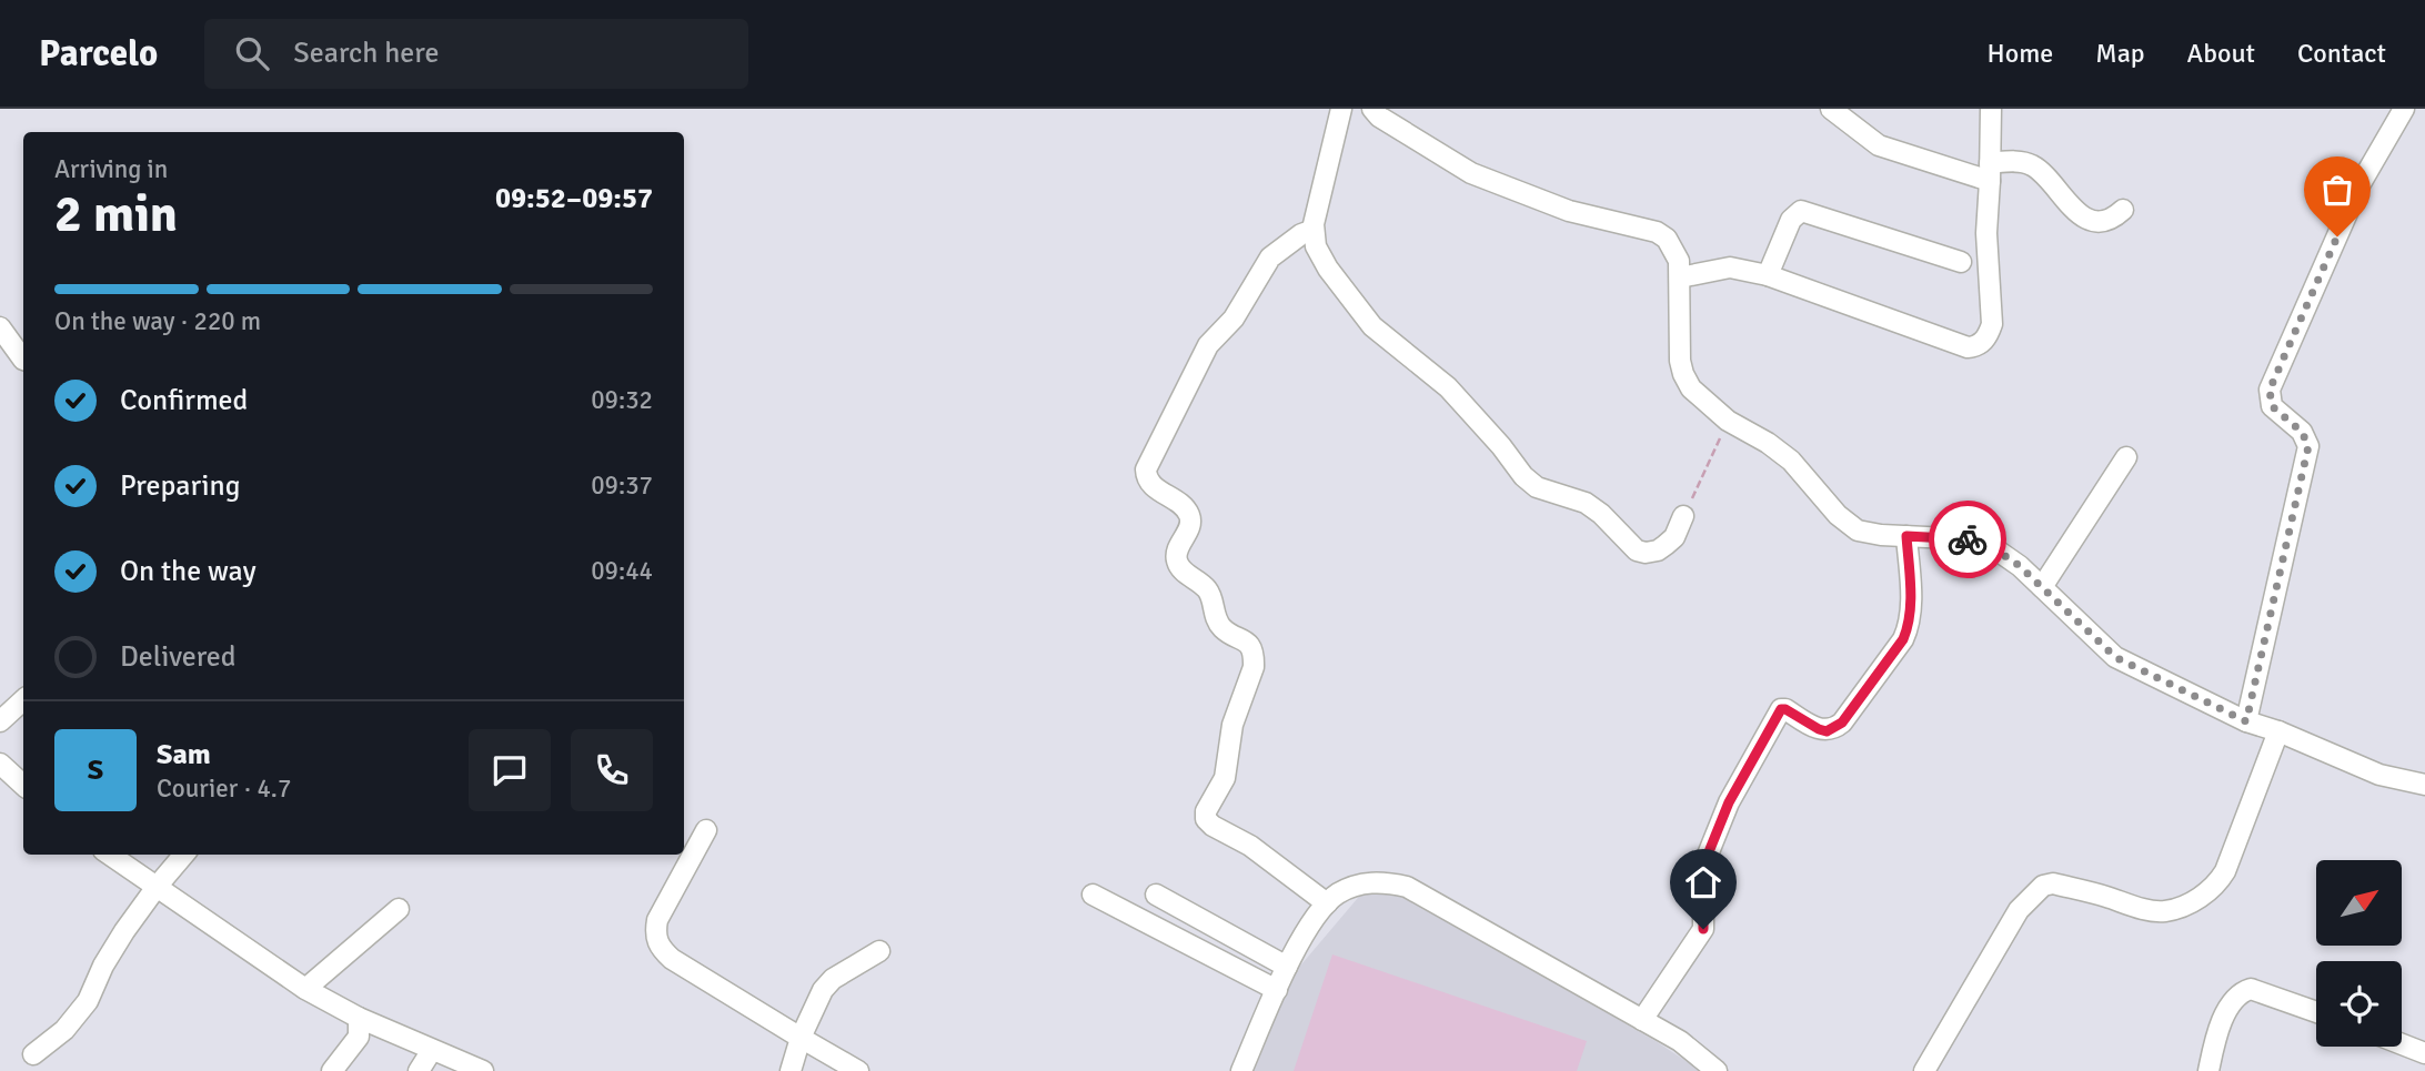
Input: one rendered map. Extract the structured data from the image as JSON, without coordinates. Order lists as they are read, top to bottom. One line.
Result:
{"north":"top right","page":{"header":"Parcelo","search":"Search here","nav":["Home","Map","About","Contact"],"heading":["2 min","Arriving in","09:52–09:57"],"panel":["Sam","Courier · 4.7"],"bar":"On the way · 220 m","list":[["Confirmed","09:32"],["Preparing","09:37"],["On the way","09:44"],"Delivered"],"round":"S"}}
